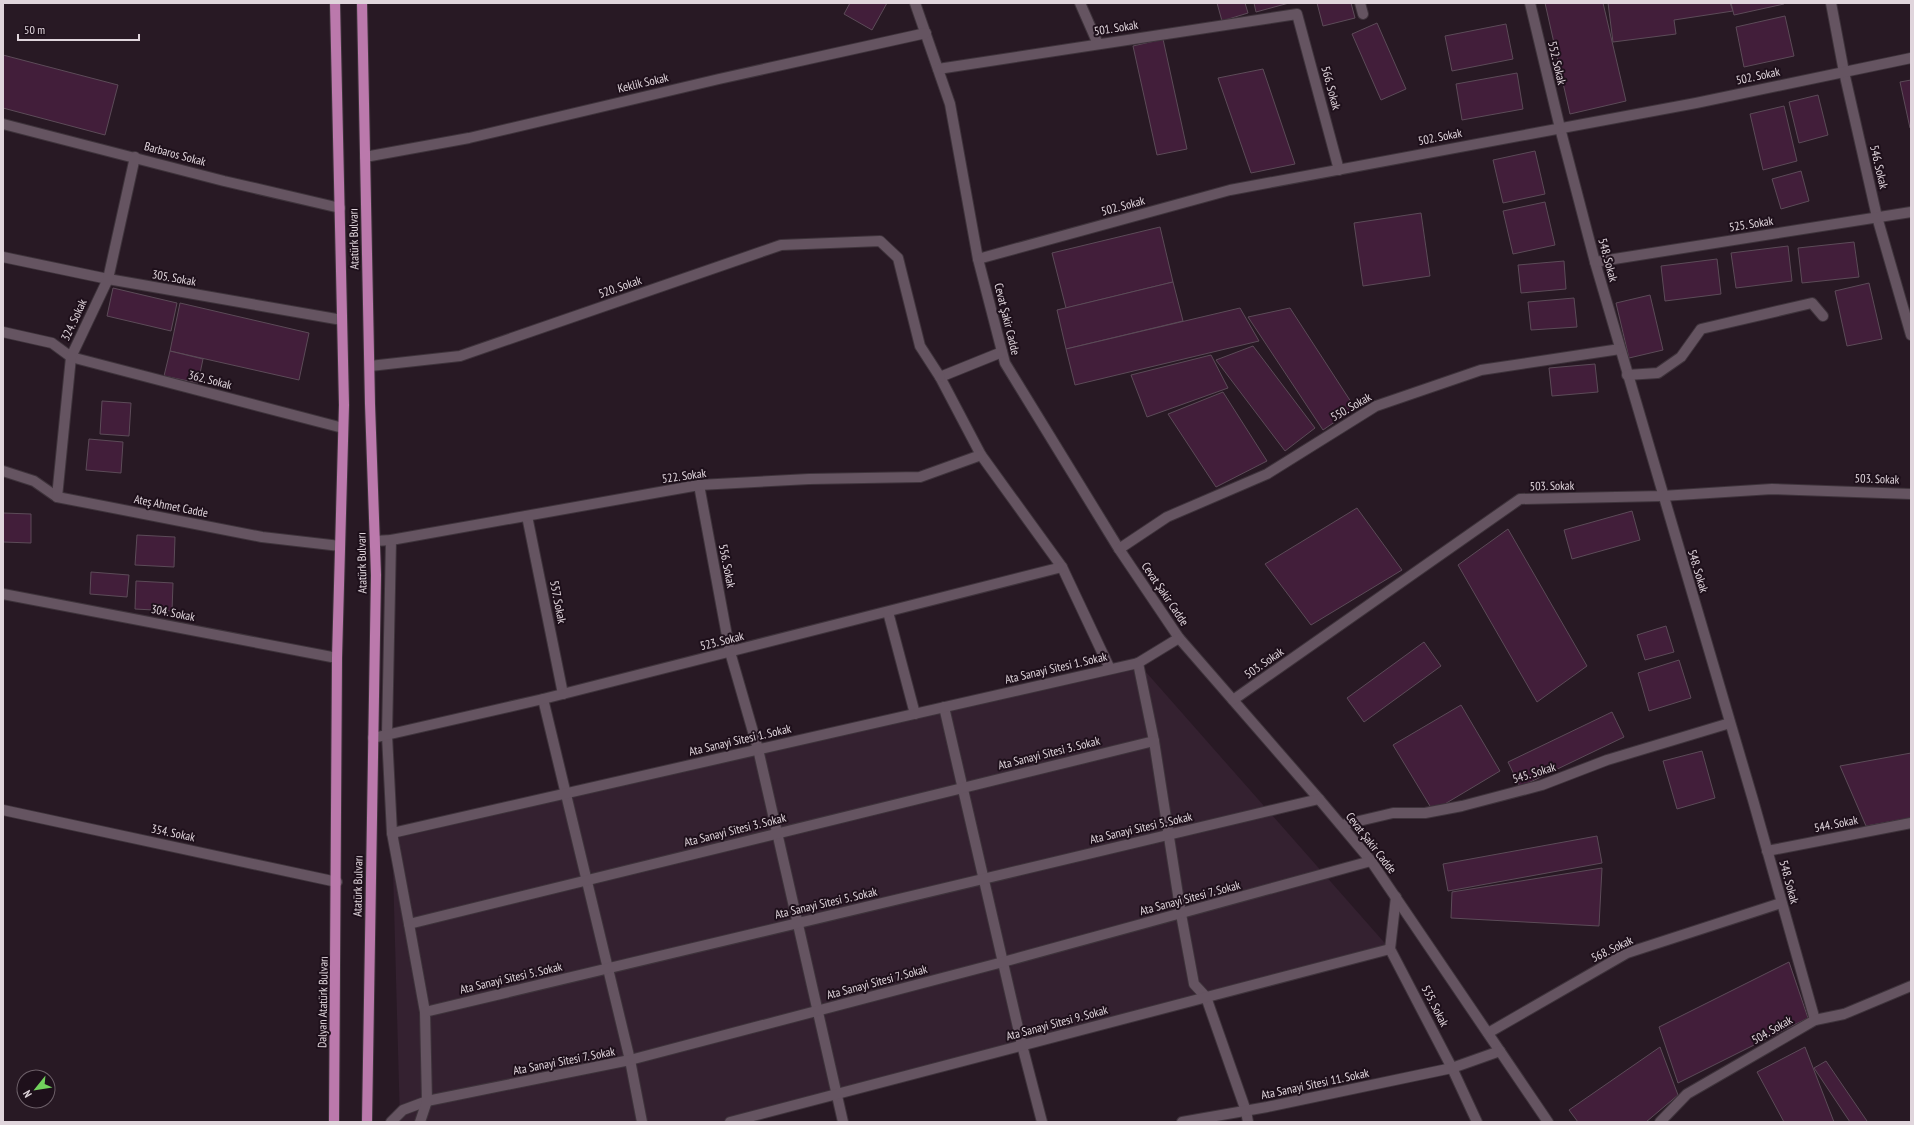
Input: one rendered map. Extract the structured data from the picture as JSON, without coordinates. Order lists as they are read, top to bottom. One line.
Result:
{"streets":{"main road":["Atatürk Bulvarı","Dalyan Atatürk Bulvarı"],"street":["501. Sokak","552. Sokak","502. Sokak","Keklik Sokak","566. Sokak","Barbaros Sokak","546. Sokak","525. Sokak","548. Sokak","305. Sokak","520. Sokak","Cevat Şakir Cadde","324. Sokak","362. Sokak","550. Sokak","522. Sokak","503. Sokak","Ateş Ahmet Cadde","556. Sokak","557. Sokak","304. Sokak","523. Sokak","Ata Sanayi Sitesi 1. Sokak","Ata Sanayi Sitesi 3. Sokak","545. Sokak","544. Sokak","Ata Sanayi Sitesi 5. Sokak","354. Sokak","Ata Sanayi Sitesi 7. Sokak","568. Sokak","535. Sokak","Ata Sanayi Sitesi 9. Sokak","504. Sokak","Ata Sanayi Sitesi 11. Sokak"]},"crossings":[["501. Sokak","566. Sokak"],["501. Sokak","Cevat Şakir Cadde"],["552. Sokak","502. Sokak"],["552. Sokak","548. Sokak"],["502. Sokak","566. Sokak"],["502. Sokak","546. Sokak"],["502. Sokak","548. Sokak"],["502. Sokak","Cevat Şakir Cadde"],["Keklik Sokak","Atatürk Bulvarı"],["Keklik Sokak","Cevat Şakir Cadde"],["Barbaros Sokak","Atatürk Bulvarı"],["Barbaros Sokak","324. Sokak"],["546. Sokak","525. Sokak"],["525. Sokak","548. Sokak"],["Atatürk Bulvarı","305. Sokak"],["Atatürk Bulvarı","520. Sokak"],["Atatürk Bulvarı","362. Sokak"],["Atatürk Bulvarı","522. Sokak"],["Atatürk Bulvarı","Ateş Ahmet Cadde"],["Atatürk Bulvarı","304. Sokak"],["Atatürk Bulvarı","523. Sokak"],["Atatürk Bulvarı","354. Sokak"],["Atatürk Bulvarı","Dalyan Atatürk Bulvarı"],["548. Sokak","550. Sokak"],["548. Sokak","503. Sokak"],["548. Sokak","545. Sokak"],["548. Sokak","544. Sokak"],["548. Sokak","568. Sokak"],["548. Sokak","504. Sokak"],["305. Sokak","324. Sokak"],["Cevat Şakir Cadde","550. Sokak"],["Cevat Şakir Cadde","503. Sokak"],["Cevat Şakir Cadde","Ata Sanayi Sitesi 1. Sokak"],["Cevat Şakir Cadde","545. Sokak"],["Cevat Şakir Cadde","Ata Sanayi Sitesi 5. Sokak"],["Cevat Şakir Cadde","Ata Sanayi Sitesi 7. Sokak"],["Cevat Şakir Cadde","568. Sokak"],["Cevat Şakir Cadde","Ata Sanayi Sitesi 11. Sokak"],["324. Sokak","362. Sokak"],["324. Sokak","Ateş Ahmet Cadde"],["522. Sokak","556. Sokak"],["522. Sokak","557. Sokak"],["556. Sokak","523. Sokak"],["556. Sokak","Ata Sanayi Sitesi 1. Sokak"],["556. Sokak","Ata Sanayi Sitesi 3. Sokak"],["556. Sokak","Ata Sanayi Sitesi 5. Sokak"],["556. Sokak","Ata Sanayi Sitesi 7. Sokak"],["556. Sokak","Ata Sanayi Sitesi 9. Sokak"],["557. Sokak","523. Sokak"],["354. Sokak","Dalyan Atatürk Bulvarı"],["535. Sokak","Ata Sanayi Sitesi 9. Sokak"],["535. Sokak","Ata Sanayi Sitesi 11. Sokak"]],"scale_bar":"50 m","north":"bottom left"}
